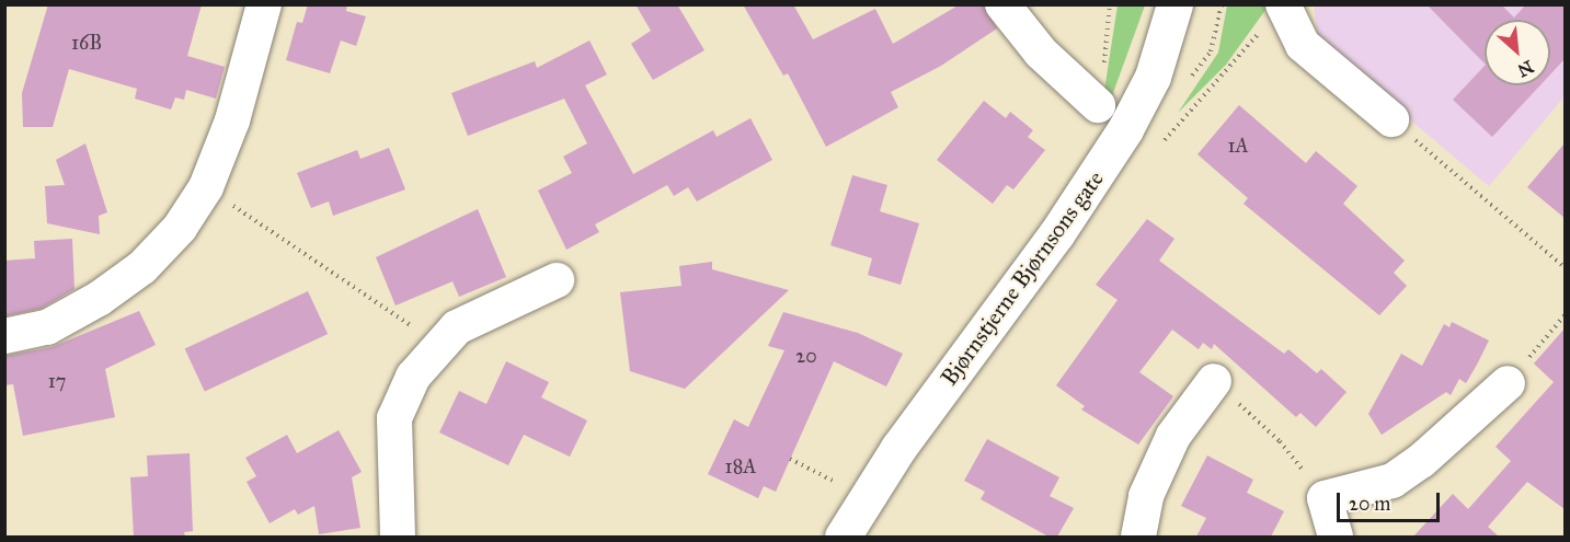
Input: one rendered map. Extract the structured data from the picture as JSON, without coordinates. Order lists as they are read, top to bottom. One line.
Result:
{"streets":{"main road":["Bjørnstjerne Bjørnsons gate"]},"house_numbers":["16B","1A","20","17","18A"],"scale_bar":"20 m","north":"bottom right"}
